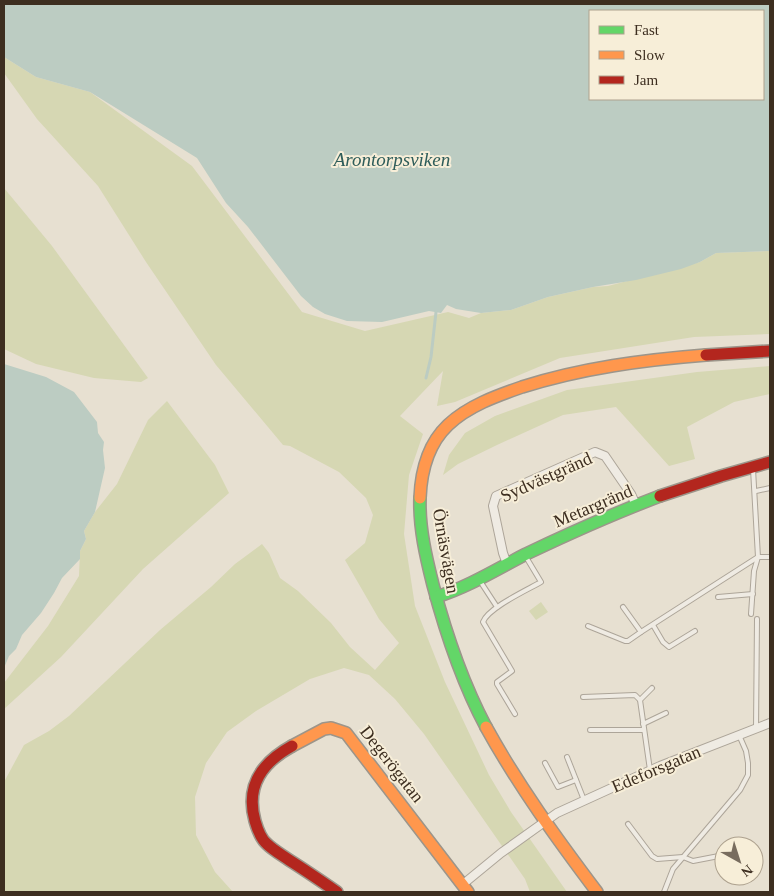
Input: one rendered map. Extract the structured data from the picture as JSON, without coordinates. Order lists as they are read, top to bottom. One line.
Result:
{"streets":{"street":["Sydvästgränd","Metargränd","Örnäsvägen","Degerögatan","Edeforsgatan"]},"crossings":[["Sydvästgränd","Metargränd"],["Metargränd","Örnäsvägen"],["Örnäsvägen","Degerögatan"],["Örnäsvägen","Edeforsgatan"],["Degerögatan","Edeforsgatan"]],"water":["Arontorpsviken"],"legend":["Fast","Slow","Jam"],"north":"bottom right"}
